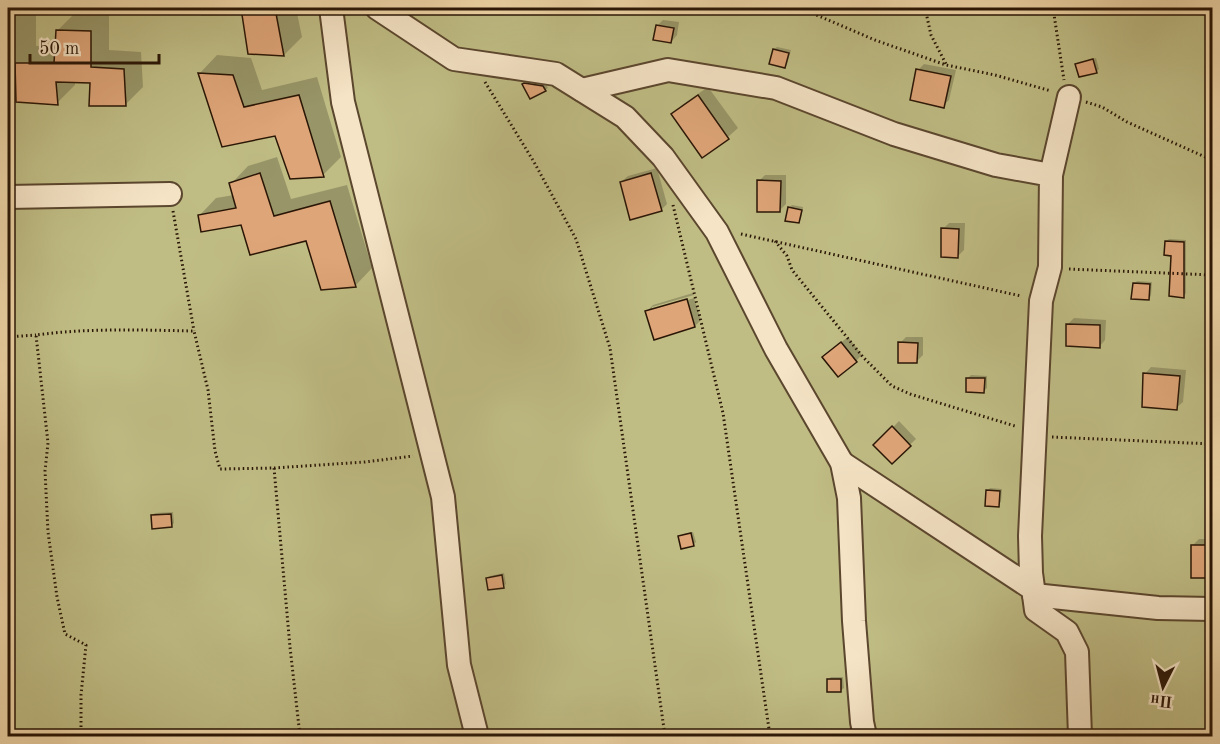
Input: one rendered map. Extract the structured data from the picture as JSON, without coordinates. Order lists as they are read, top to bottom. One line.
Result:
{"scale_bar":"50 m","north":"bottom"}
